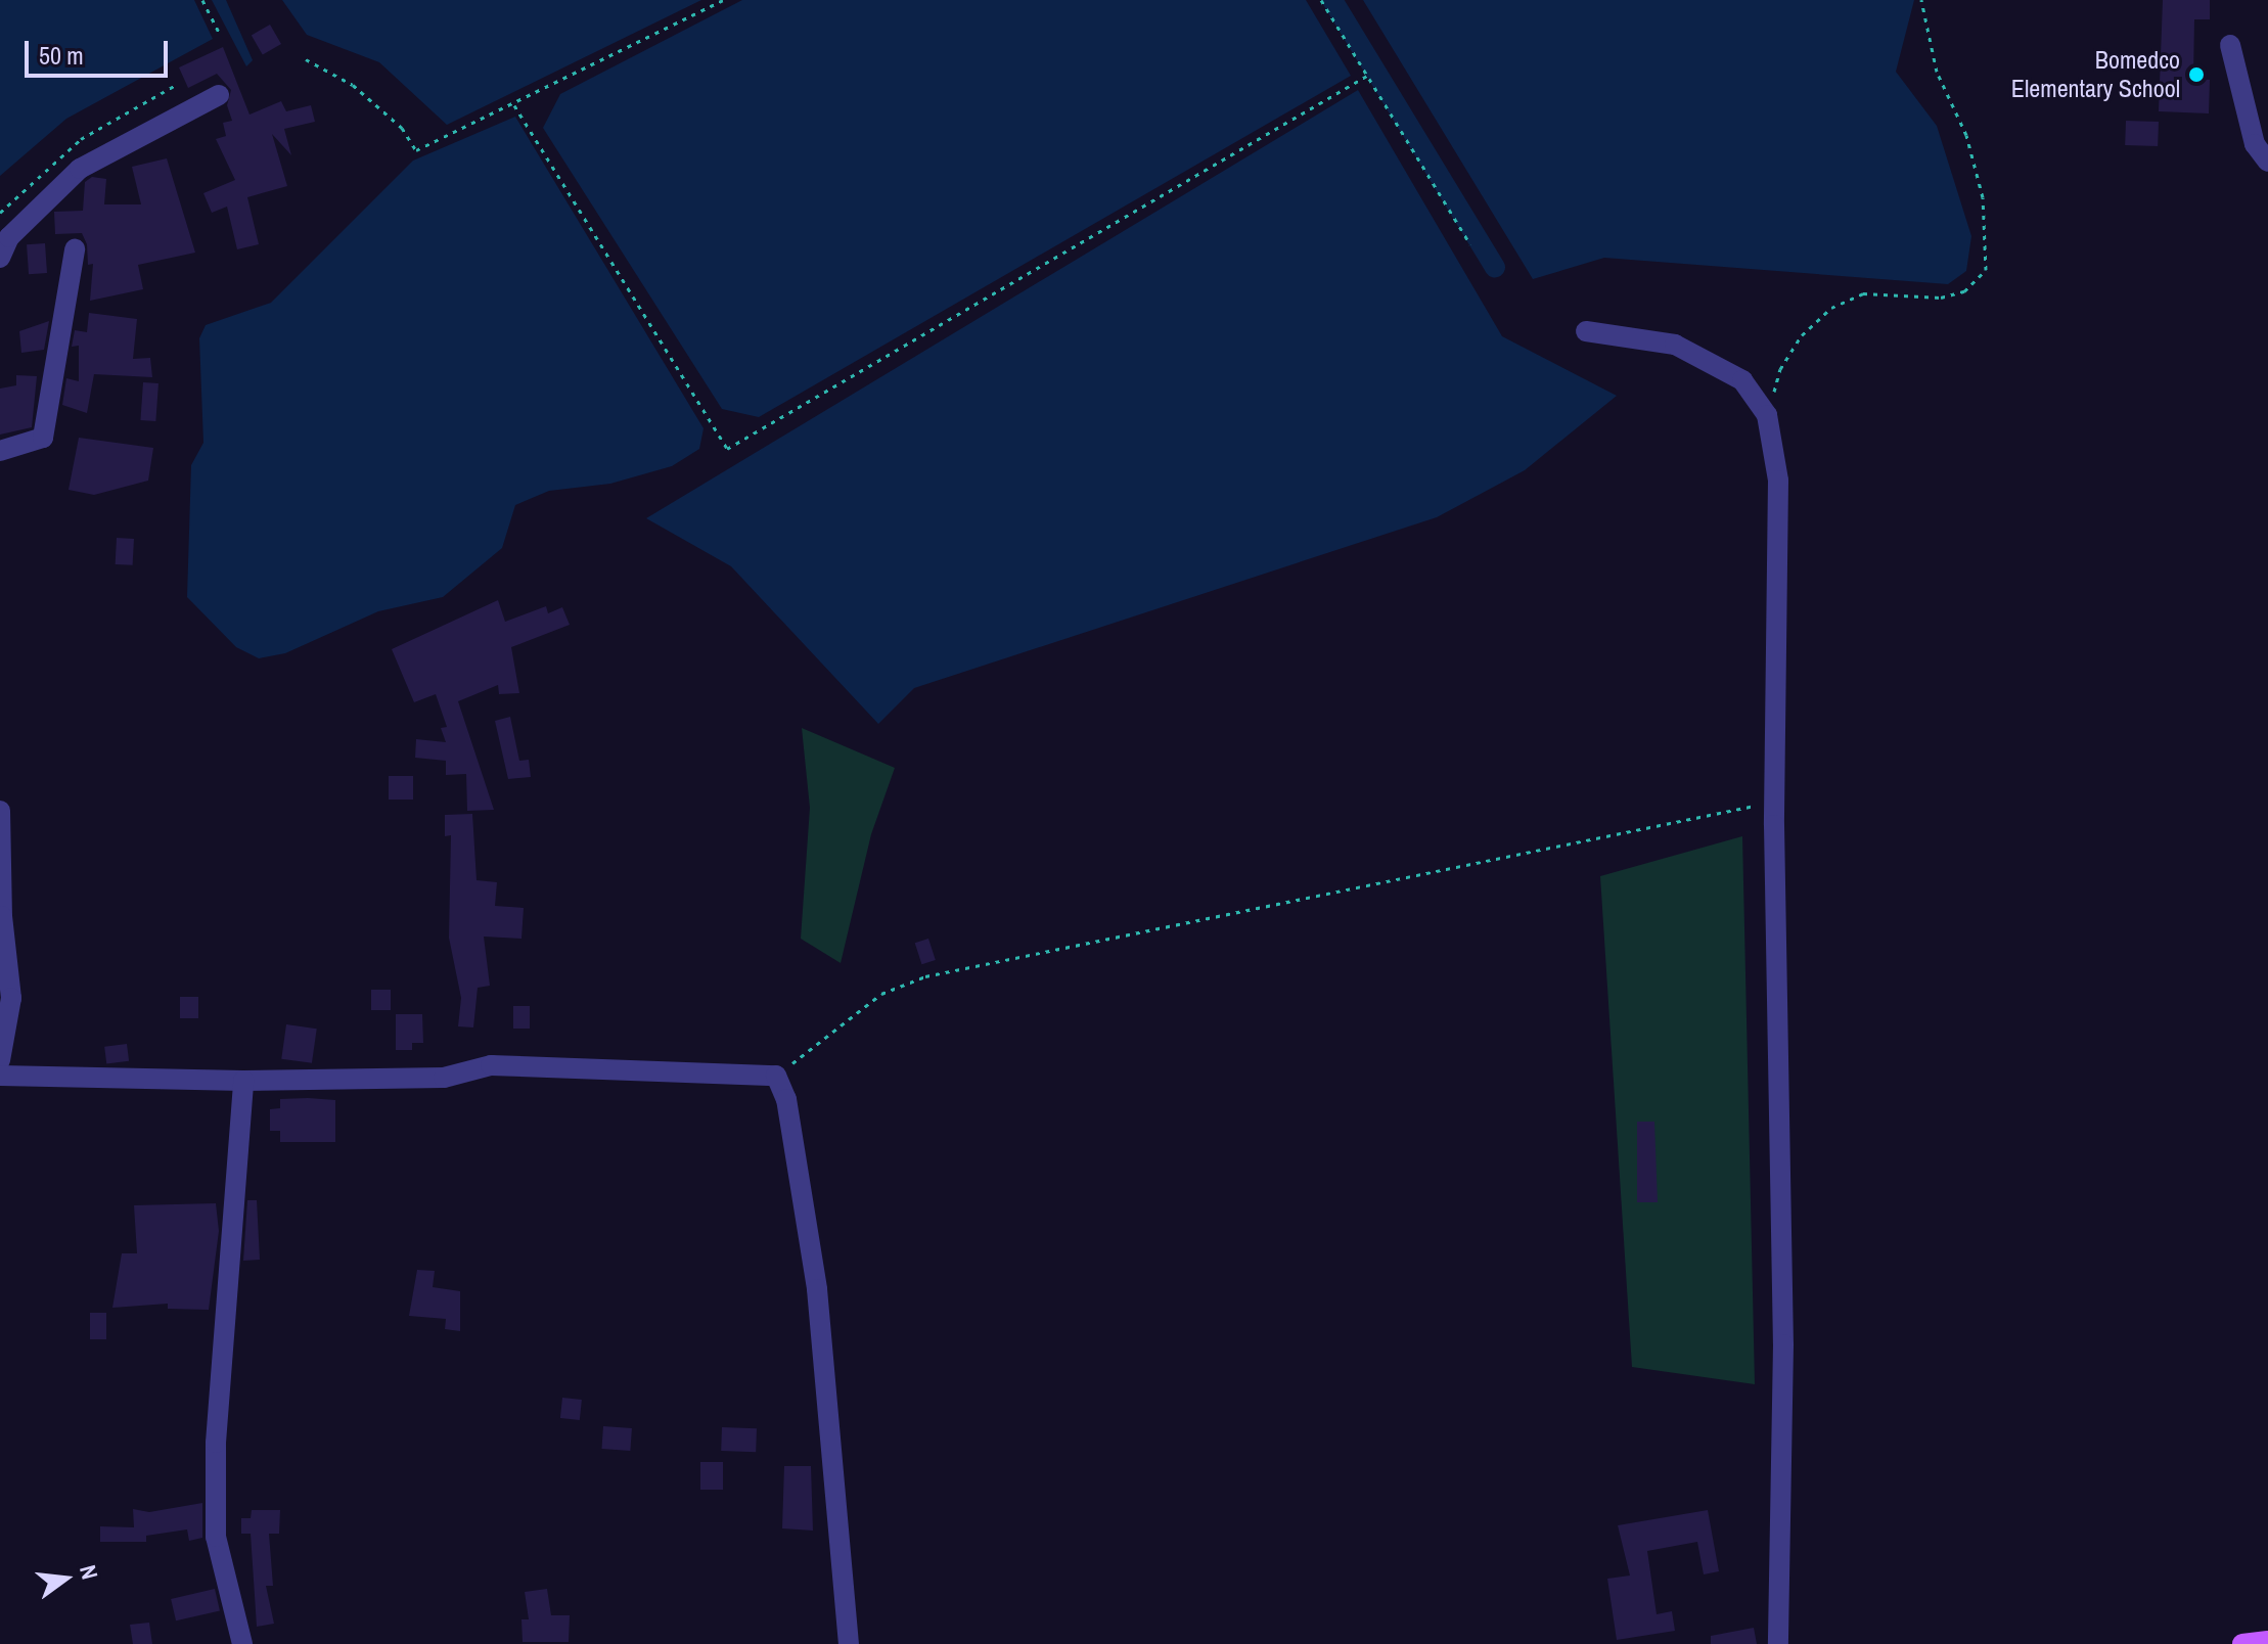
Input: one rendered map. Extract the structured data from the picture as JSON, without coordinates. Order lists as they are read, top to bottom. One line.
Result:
{"places":["Bomedco Elementary School"],"scale_bar":"50 m","north":"right"}
